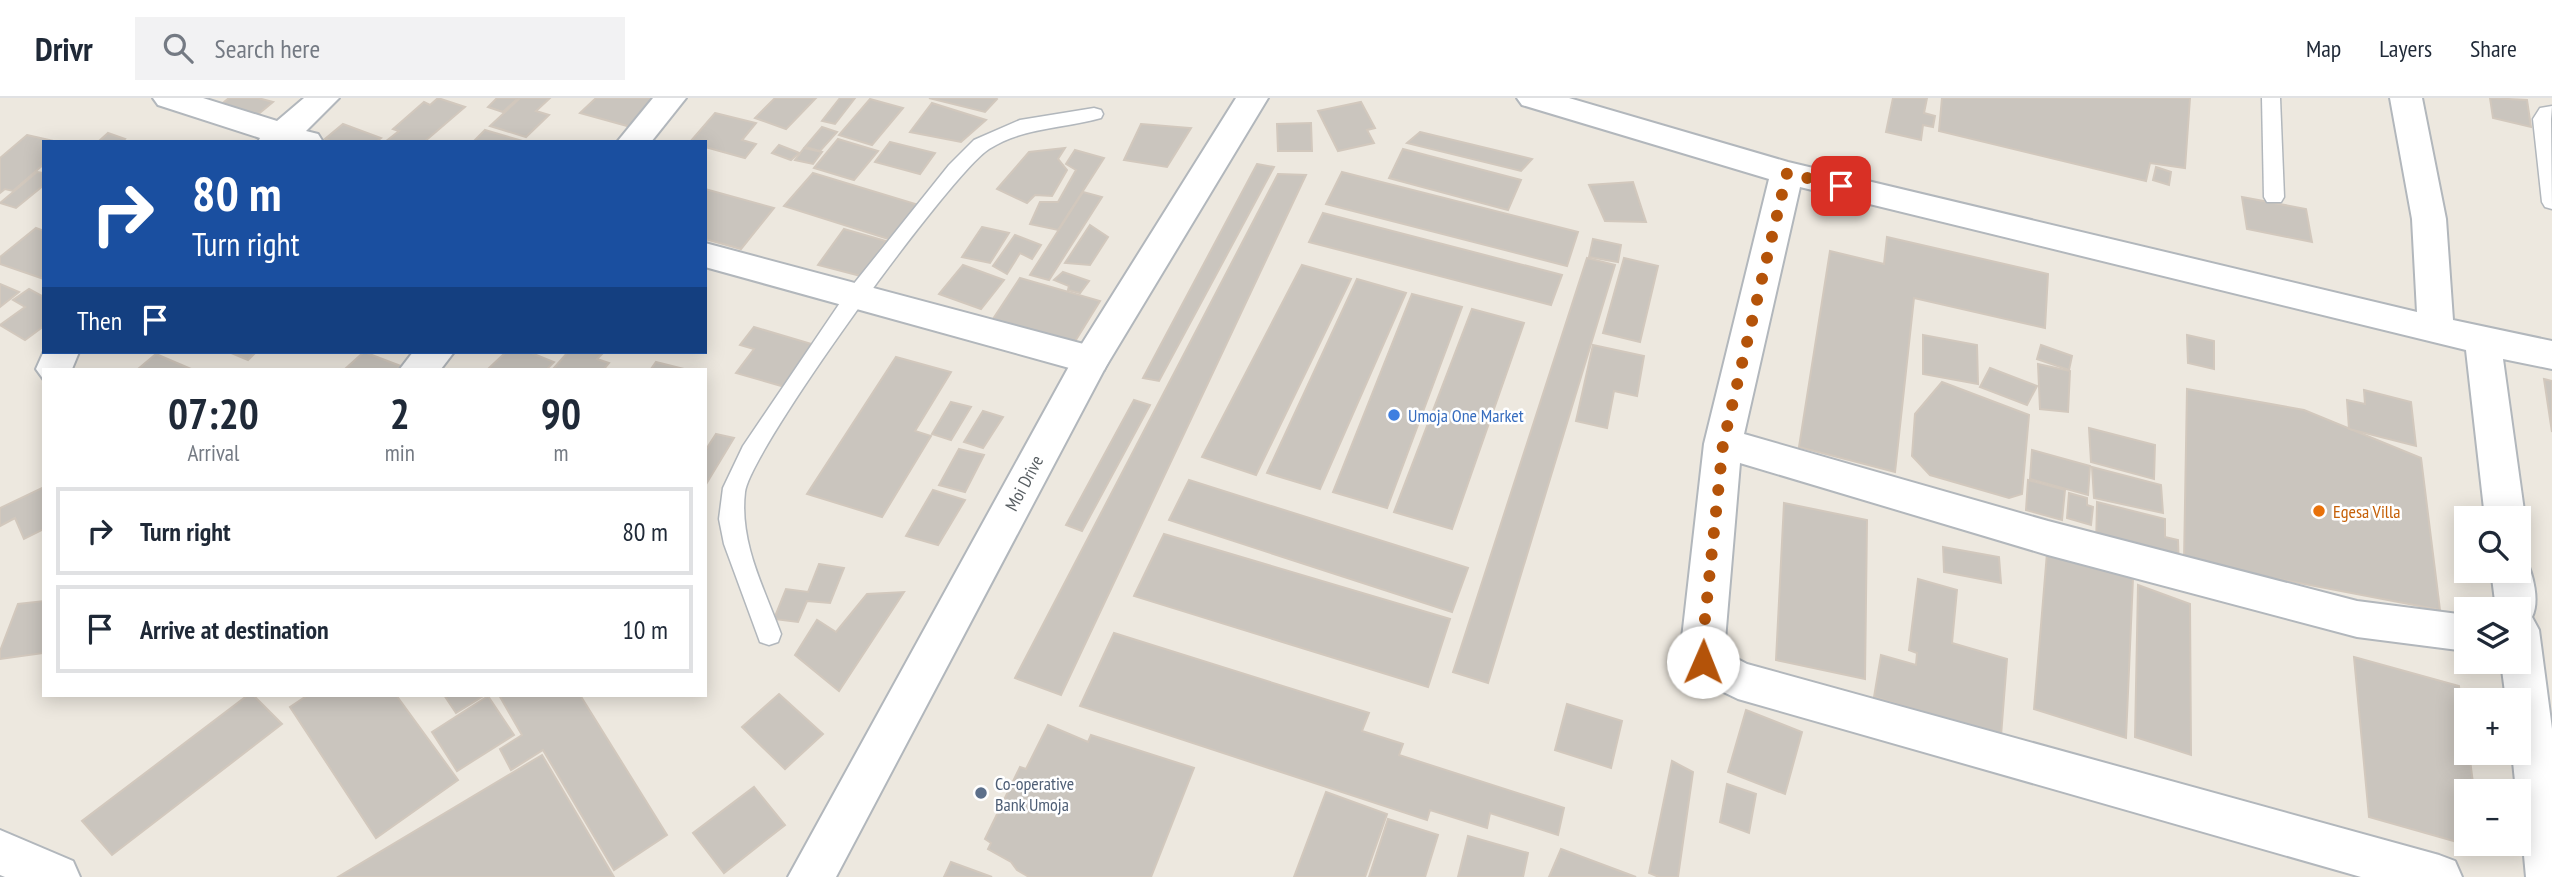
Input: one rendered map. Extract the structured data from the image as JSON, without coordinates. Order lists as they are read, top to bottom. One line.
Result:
{"streets":{"street":["Moi Drive"]},"places":["Umoja One Market","Egesa Villa","Co-operative Bank Umoja"],"page":{"header":"Drivr","search":"Search here","nav":["Map","Layers","Share"],"turn":["80 m","Turn right"],"then":"Then","eta":["07:20","Arrival","2","min","90","m"],"list":[{"name":"Turn right","value":"80 m"},{"name":"Arrive at destination","value":"10 m"}],"map_buttons":["+","−"]}}
